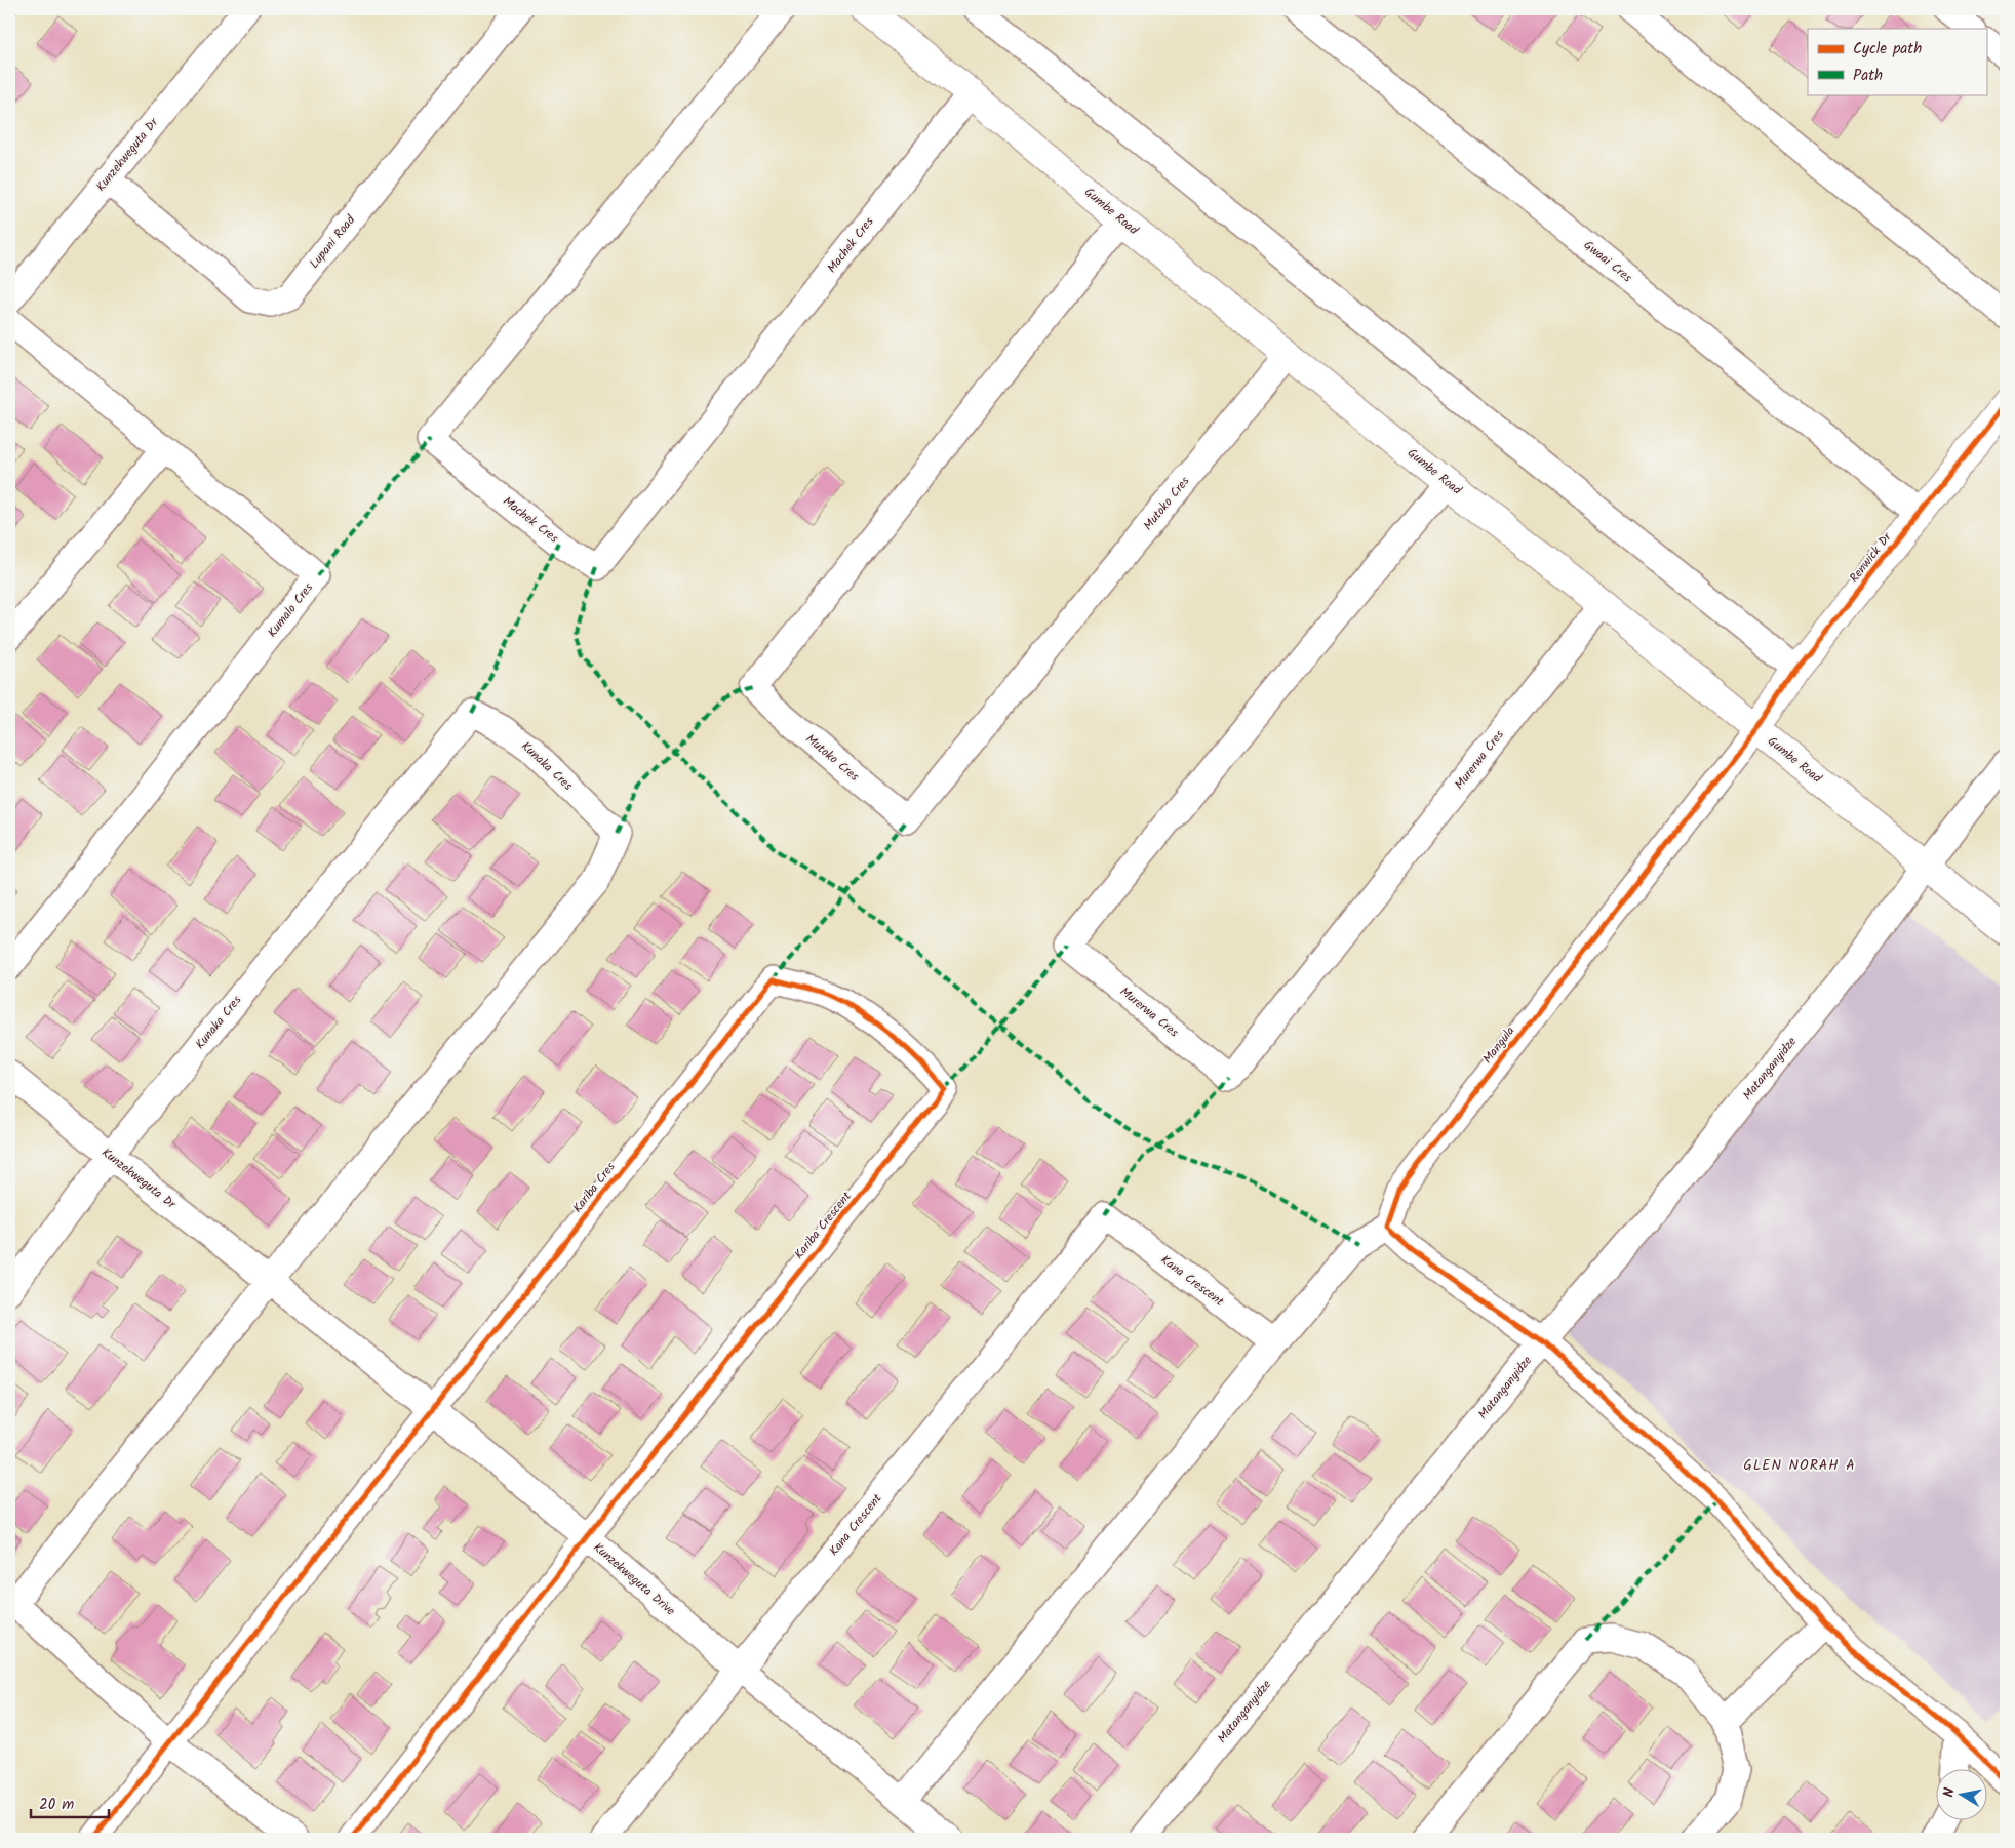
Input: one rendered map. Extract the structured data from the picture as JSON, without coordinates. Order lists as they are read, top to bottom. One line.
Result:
{"streets":{"street":["Kunzekweguta Dr","Gumbe Road","Lupani Road","Machek Cres","Gwaai Cres","Mutoko Cres","Renwick Dr","Kumalo Cres","Murerwa Cres","Kunaka Cres","Mangula","Matanganyidze","Kariba Cres","Kariba Crescent","Kana Crescent","Kunzekweguta Drive"]},"crossings":[["Kunzekweguta Dr","Lupani Road"],["Kunzekweguta Dr","Kunaka Cres"],["Kunzekweguta Dr","Kunzekweguta Drive"],["Gumbe Road","Machek Cres"],["Gumbe Road","Mutoko Cres"],["Gumbe Road","Renwick Dr"],["Gumbe Road","Murerwa Cres"],["Gumbe Road","Mangula"],["Gumbe Road","Matanganyidze"],["Gwaai Cres","Renwick Dr"],["Renwick Dr","Mangula"],["Kunaka Cres","Kunzekweguta Drive"],["Kariba Cres","Kariba Crescent"],["Kariba Cres","Kunzekweguta Drive"],["Kariba Crescent","Kunzekweguta Drive"],["Kana Crescent","Kunzekweguta Drive"]],"districts":["GLEN NORAH A"],"legend":["Cycle path","Path"],"scale_bar":"20 m","north":"left"}
